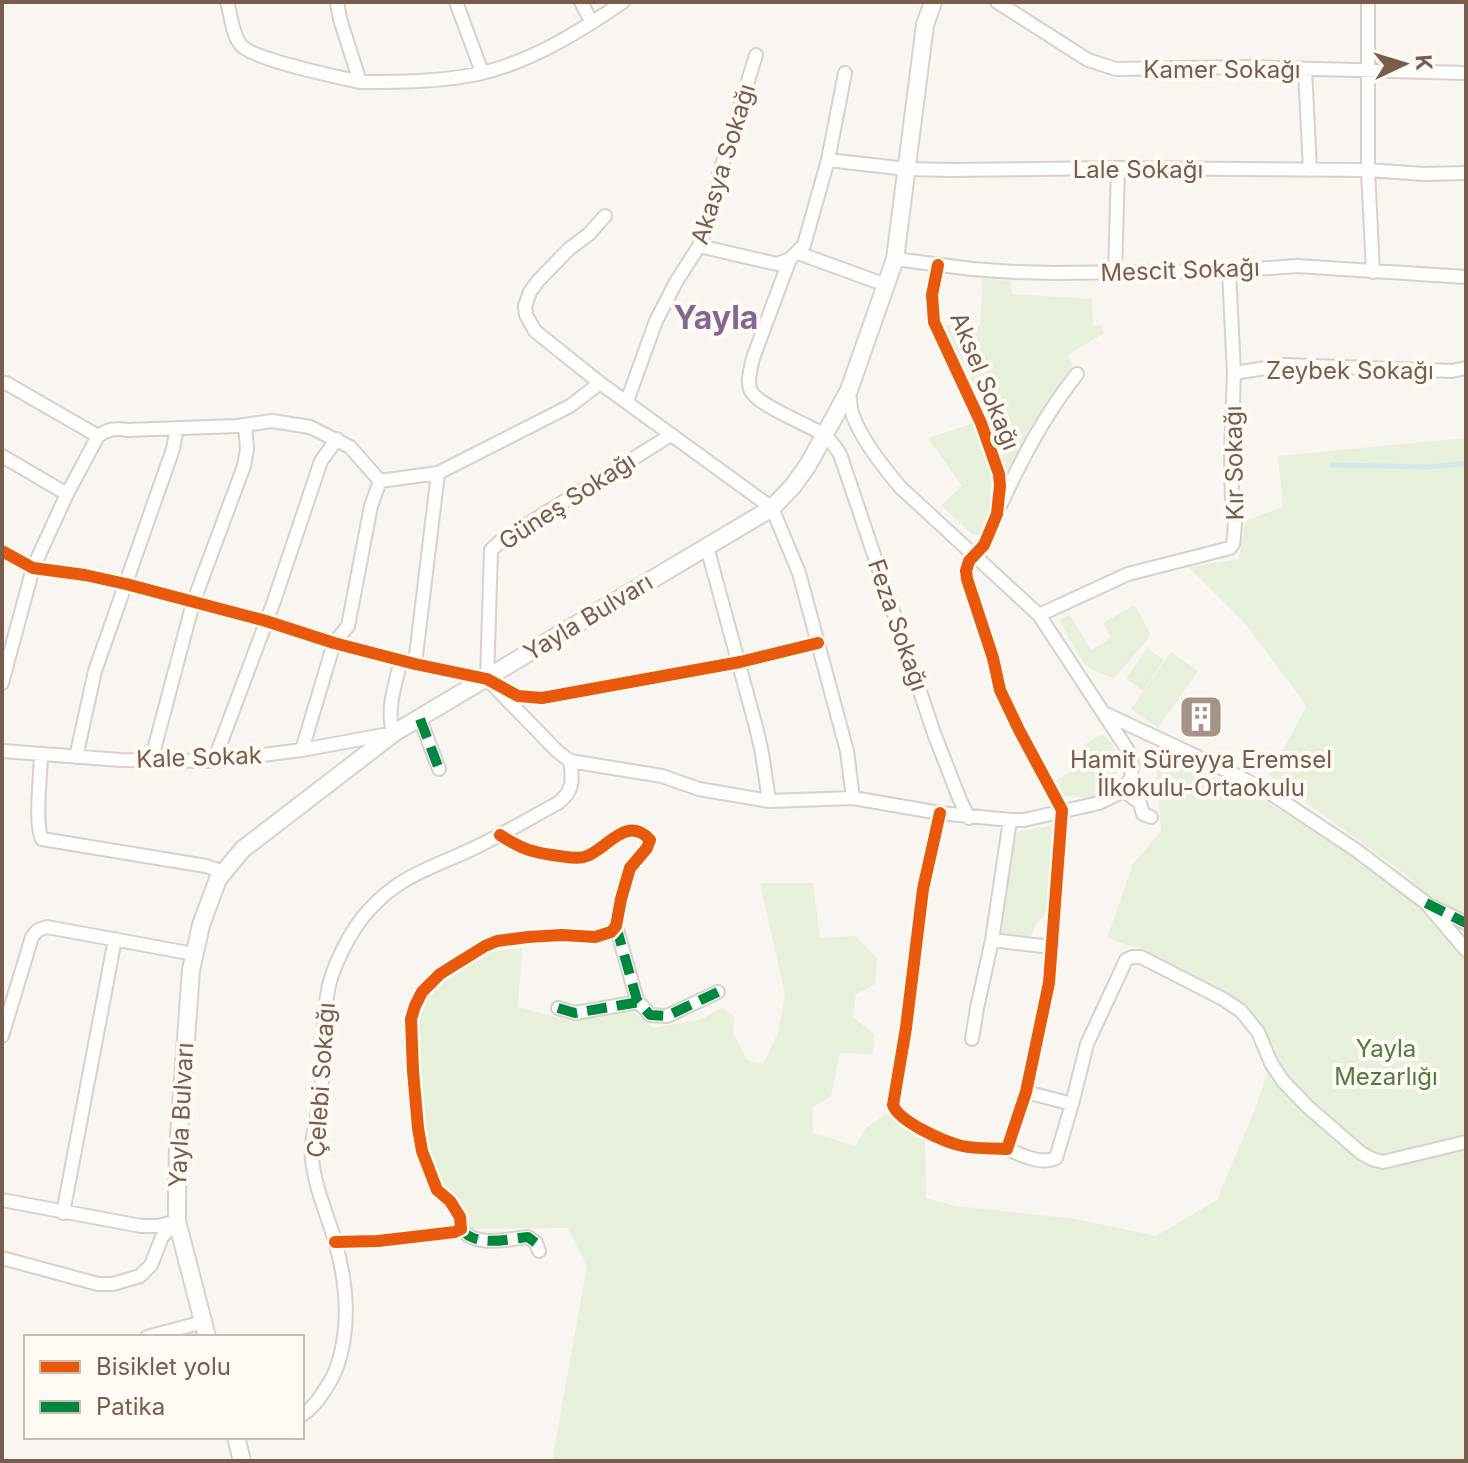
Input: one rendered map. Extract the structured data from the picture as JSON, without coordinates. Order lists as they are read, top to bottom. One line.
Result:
{"streets":{"main road":["Yayla Bulvarı"],"street":["Kamer Sokağı","Akasya Sokağı","Lale Sokağı","Mescit Sokağı","Zeybek Sokağı","Aksel Sokağı","Kır Sokağı","Güneş Sokağı","Feza Sokağı","Kale Sokak","Çelebi Sokağı"]},"crossings":[["Lale Sokağı","Yayla Bulvarı"],["Mescit Sokağı","Aksel Sokağı"],["Mescit Sokağı","Kır Sokağı"],["Mescit Sokağı","Yayla Bulvarı"],["Zeybek Sokağı","Kır Sokağı"],["Güneş Sokağı","Yayla Bulvarı"],["Yayla Bulvarı","Feza Sokağı"],["Yayla Bulvarı","Kale Sokak"]],"districts":["Yayla"],"parks":["Yayla Mezarlığı"],"places":{"building":["Hamit Süreyya Eremsel İlkokulu-Ortaokulu"]},"legend":["Bisiklet yolu","Patika"],"north":"right"}
